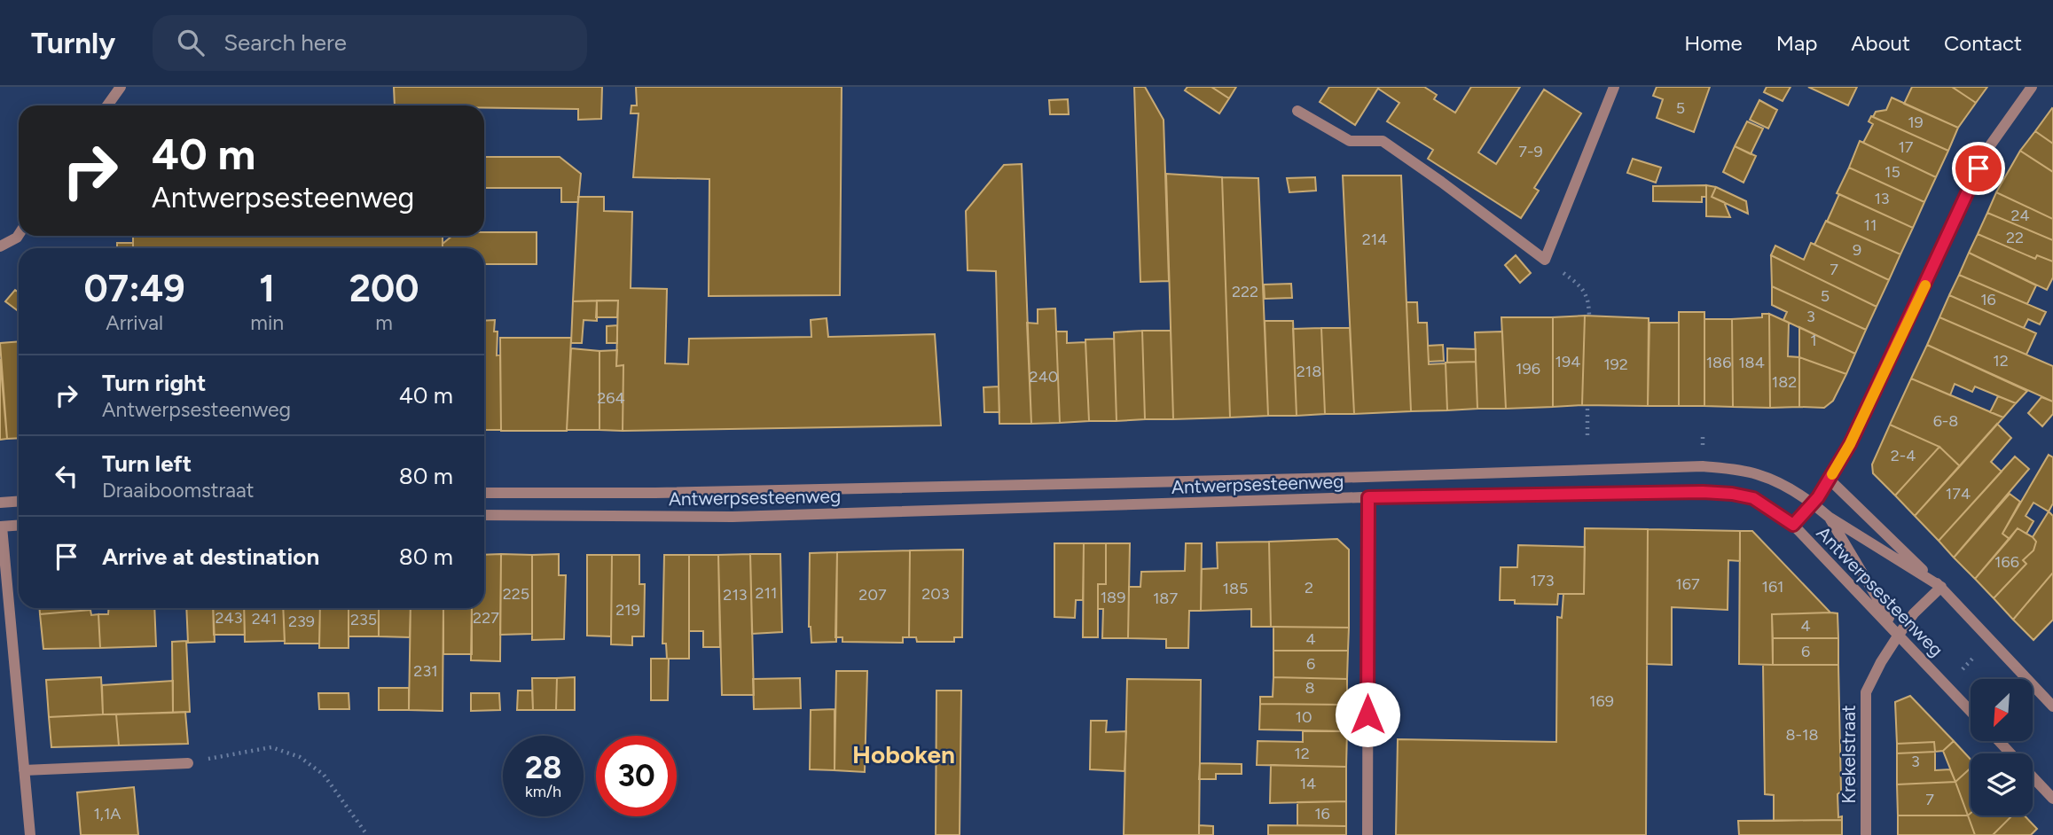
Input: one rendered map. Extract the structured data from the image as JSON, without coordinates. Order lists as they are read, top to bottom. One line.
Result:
{"streets":{"street":["Antwerpsesteenweg","Krekelstraat"]},"crossings":[["Antwerpsesteenweg","Krekelstraat"]],"districts":["Hoboken"],"house_numbers":["5","19","17","7-9","15","13","24","11","22","214","9","7","222","5","16","3","1","12","194","186","184","192","196","218","240","182","264","6-8","2-4","174","166","173","167","161","2","185","211","225","203","213","207","189","187","219","243","227","241","235","239","4","4","6","6","231","8","169","10","8-18","12","3","14","7","1,1A","16"],"north":"bottom left","page":{"header":"Turnly","search":"Search here","nav":["Home","Map","About","Contact"],"turn":["40 m","Antwerpsesteenweg"],"eta":["07:49","Arrival","1","min","200","m"],"list":[{"name":"Turn right","note":"Antwerpsesteenweg","value":"40 m"},{"name":"Turn left","note":"Draaiboomstraat","value":"80 m"},{"name":"Arrive at destination","value":"80 m"}],"speed":"28 km/h","limit":"30"}}
